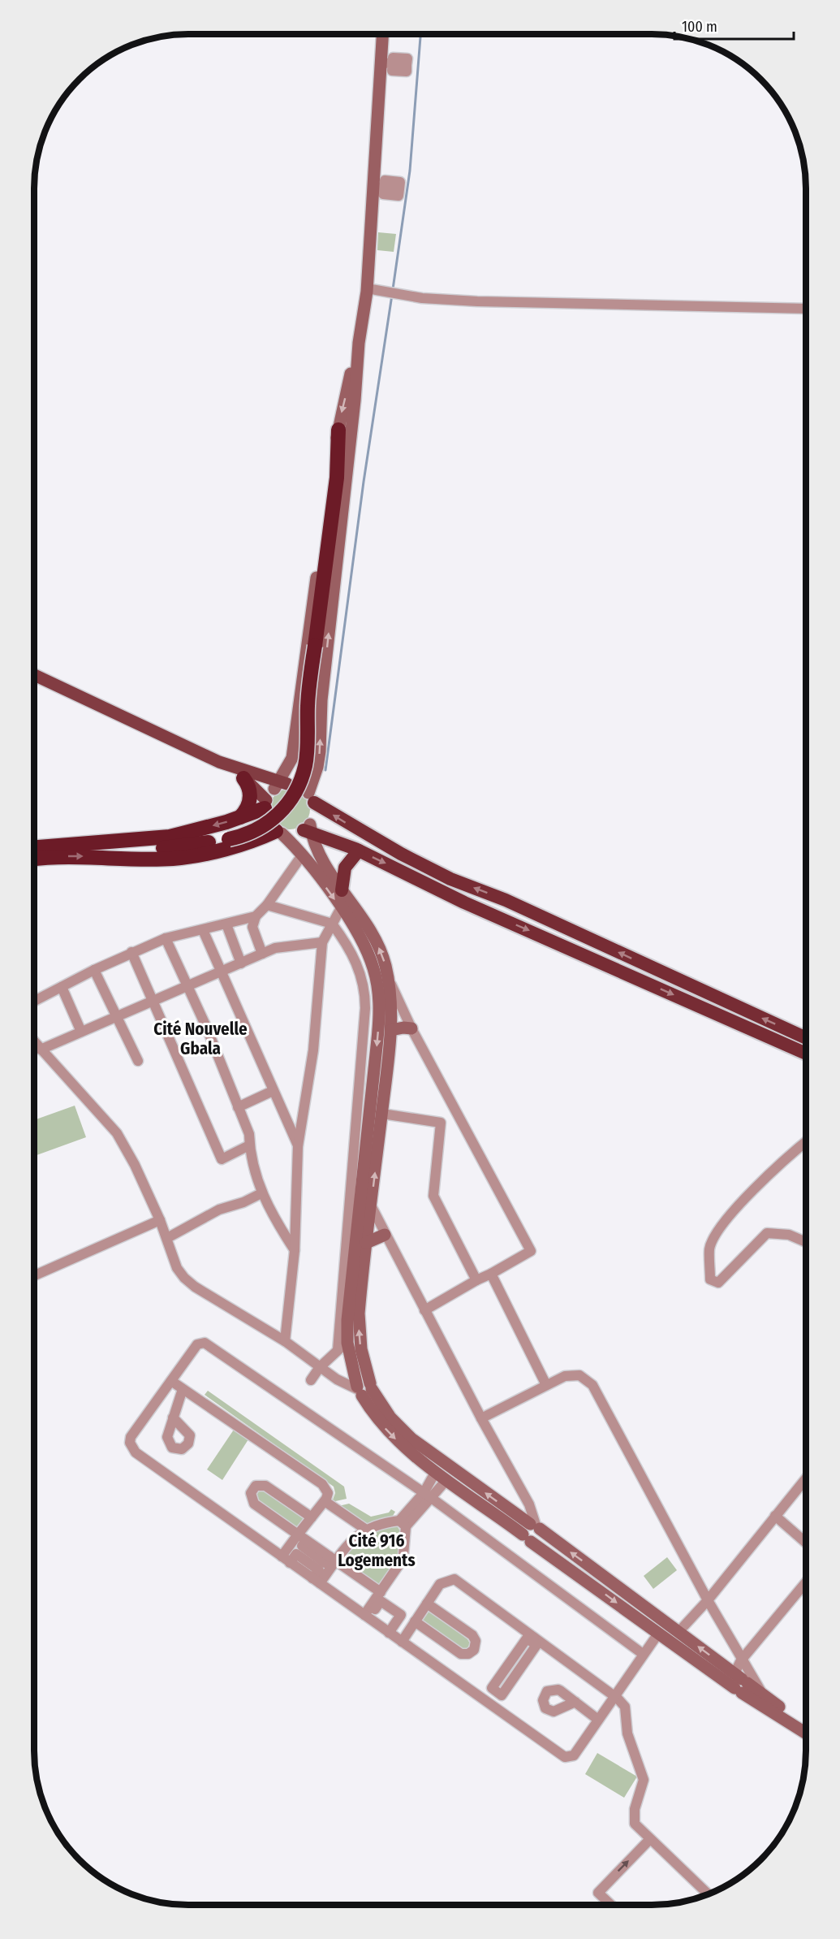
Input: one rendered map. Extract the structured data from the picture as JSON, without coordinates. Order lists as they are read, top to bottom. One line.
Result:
{"districts":["Cité Nouvelle Gbala","Cité 916 Logements"],"scale_bar":"100 m"}
